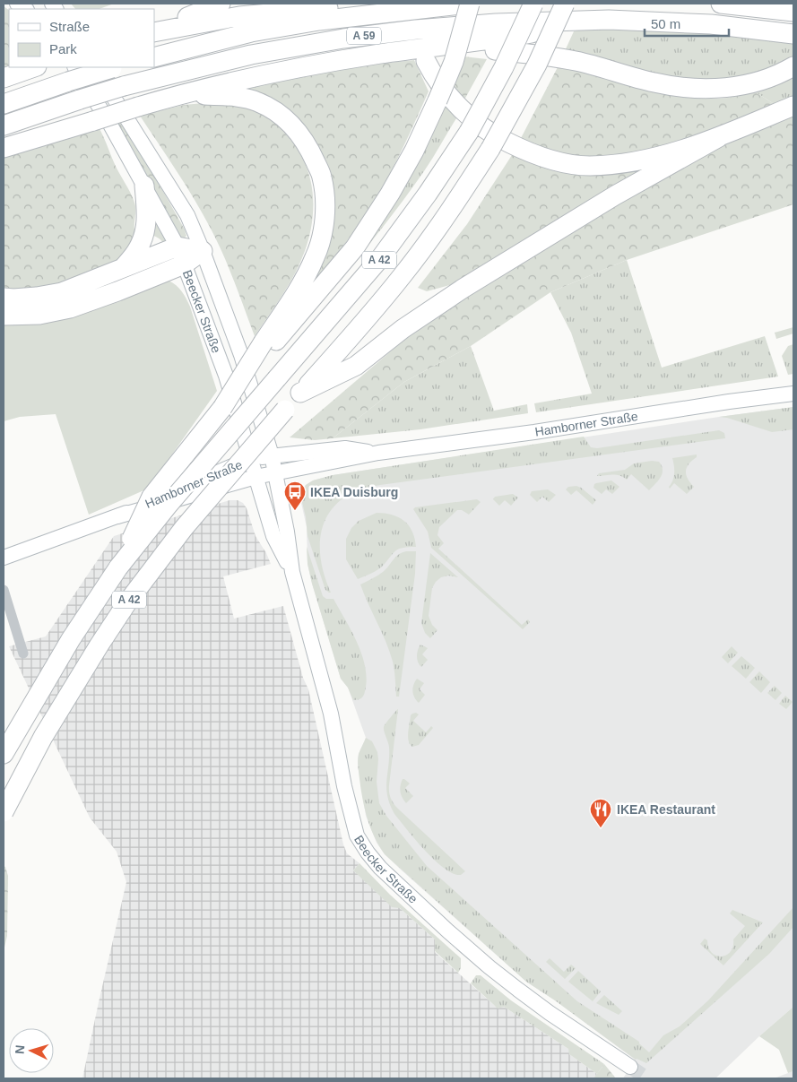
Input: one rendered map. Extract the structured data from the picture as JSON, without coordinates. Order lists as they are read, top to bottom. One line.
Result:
{"streets":{"highway":["A 59","A 42"],"street":["Beecker Straße","Hamborner Straße"]},"crossings":[["Beecker Straße","Hamborner Straße"]],"places":{"bus stop":["IKEA Duisburg"],"restaurant":["IKEA Restaurant"]},"legend":["Straße","Park"],"scale_bar":"50 m","north":"left"}
